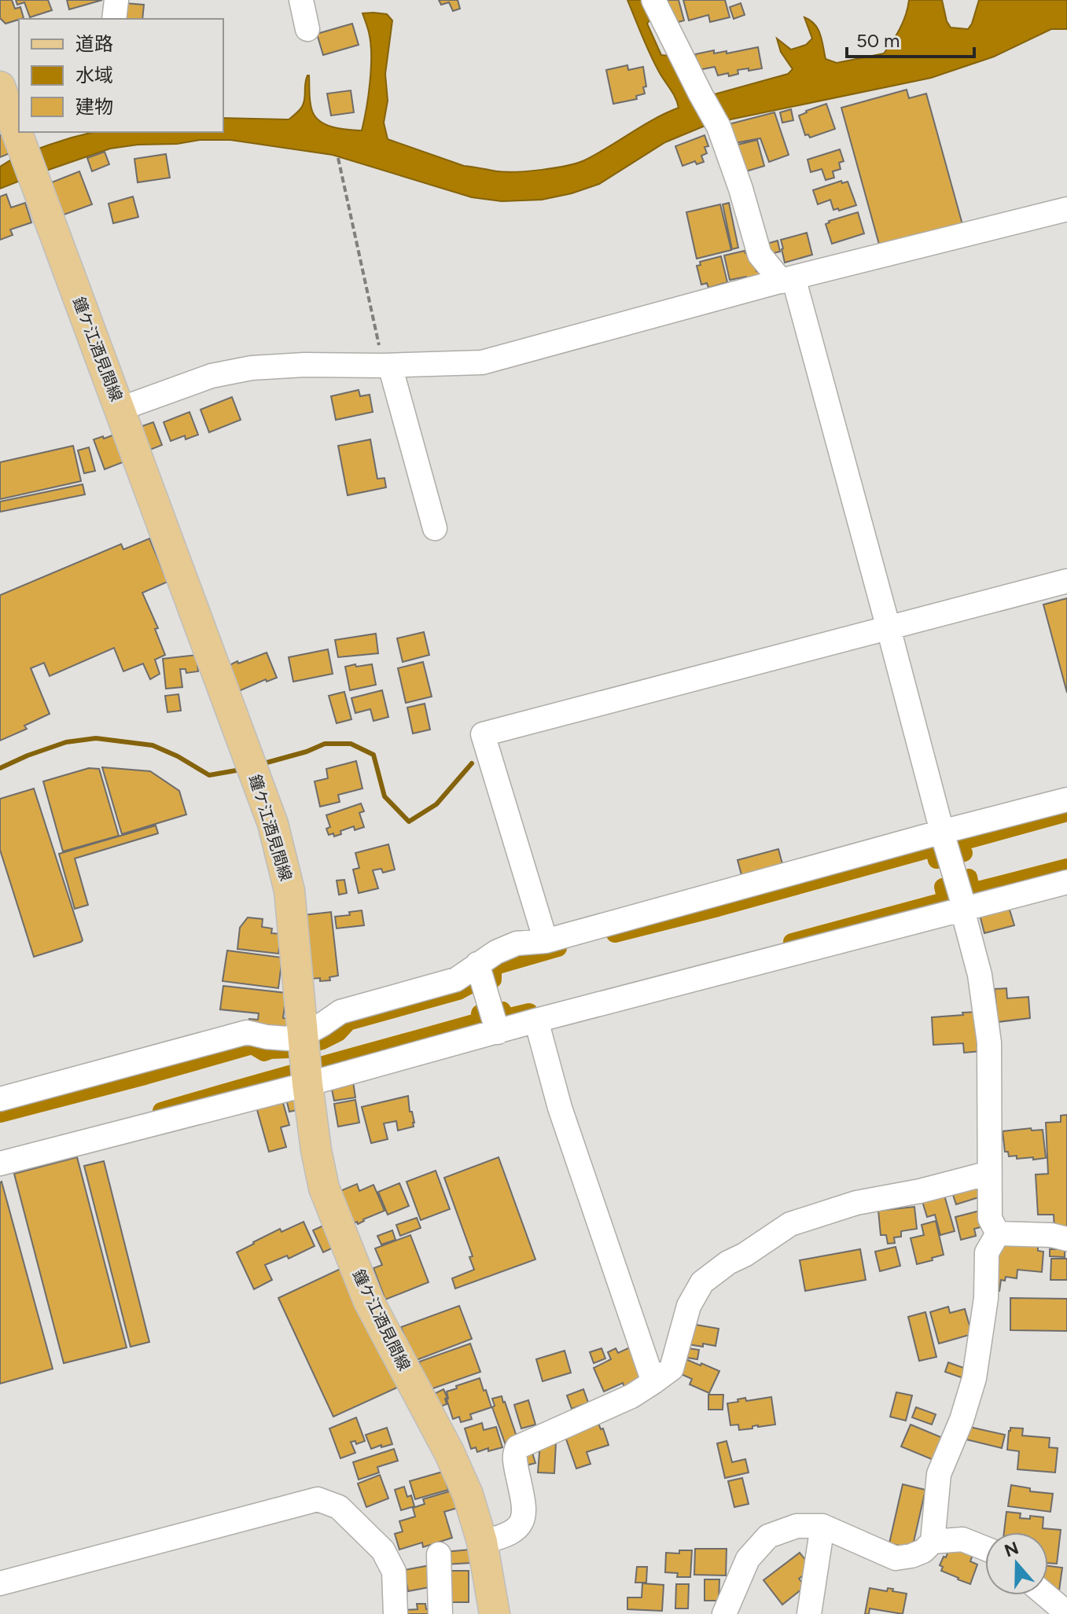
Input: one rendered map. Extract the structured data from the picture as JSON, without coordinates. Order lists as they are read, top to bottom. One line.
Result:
{"streets":{"main road":["鐘ケ江酒見間線"]},"legend":["道路","水域","建物"],"scale_bar":"50 m","north":"top"}
